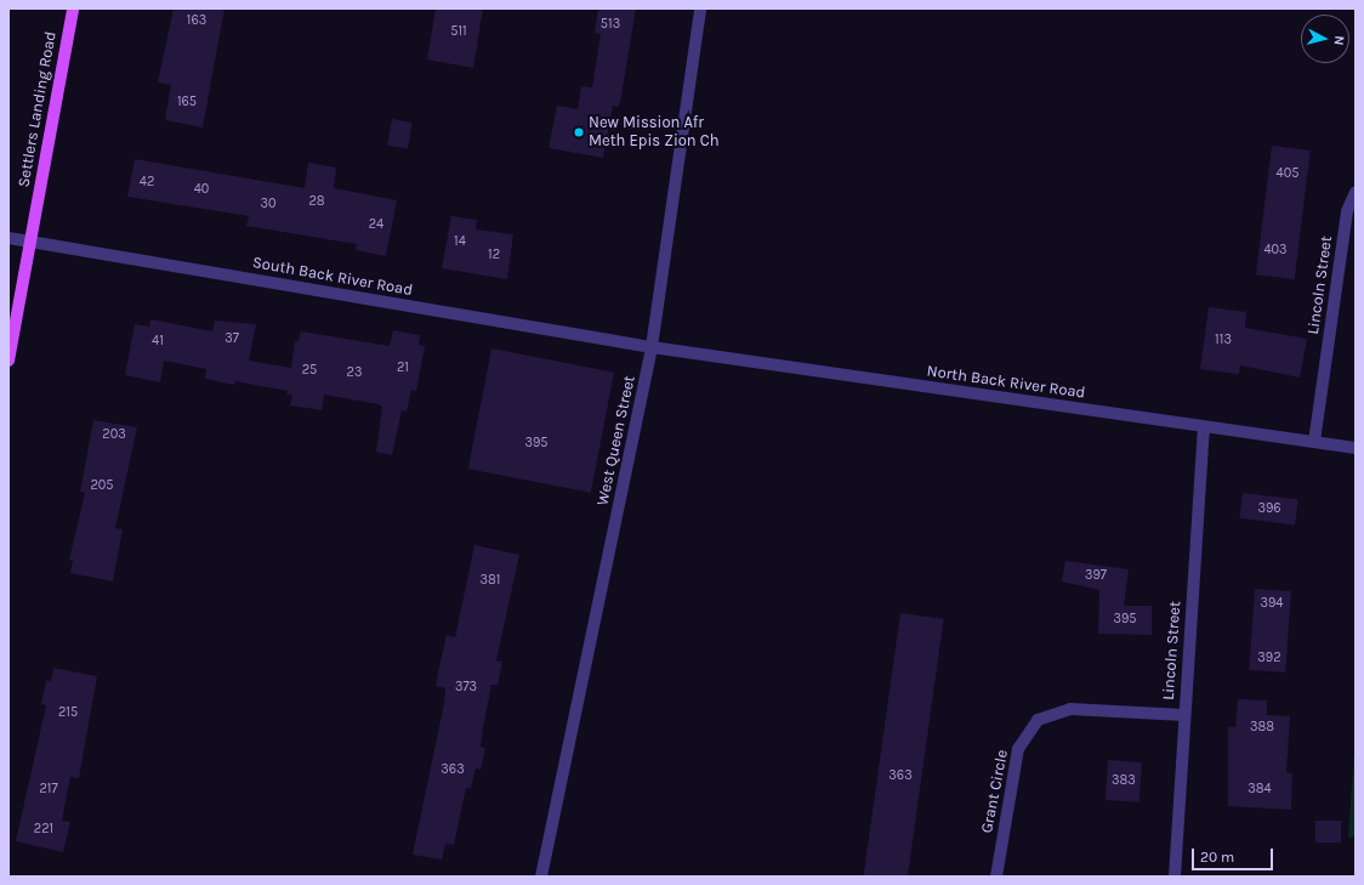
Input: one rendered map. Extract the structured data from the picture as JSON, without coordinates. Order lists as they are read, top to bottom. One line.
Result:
{"streets":{"main road":["Settlers Landing Road"],"street":["South Back River Road","Lincoln Street","North Back River Road","West Queen Street","Grant Circle"]},"crossings":[["Settlers Landing Road","South Back River Road"],["South Back River Road","North Back River Road"],["South Back River Road","West Queen Street"],["Lincoln Street","North Back River Road"],["Lincoln Street","Grant Circle"],["North Back River Road","West Queen Street"]],"places":["New Mission Afr Meth Epis Zion Ch"],"house_numbers":["163","513","511","165","405","42","40","28","30","24","14","403","12","37","113","41","21","25","23","203","395","205","396","397","381","394","395","392","373","215","388","363","363","383","217","384","221"],"scale_bar":"20 m","north":"right"}
